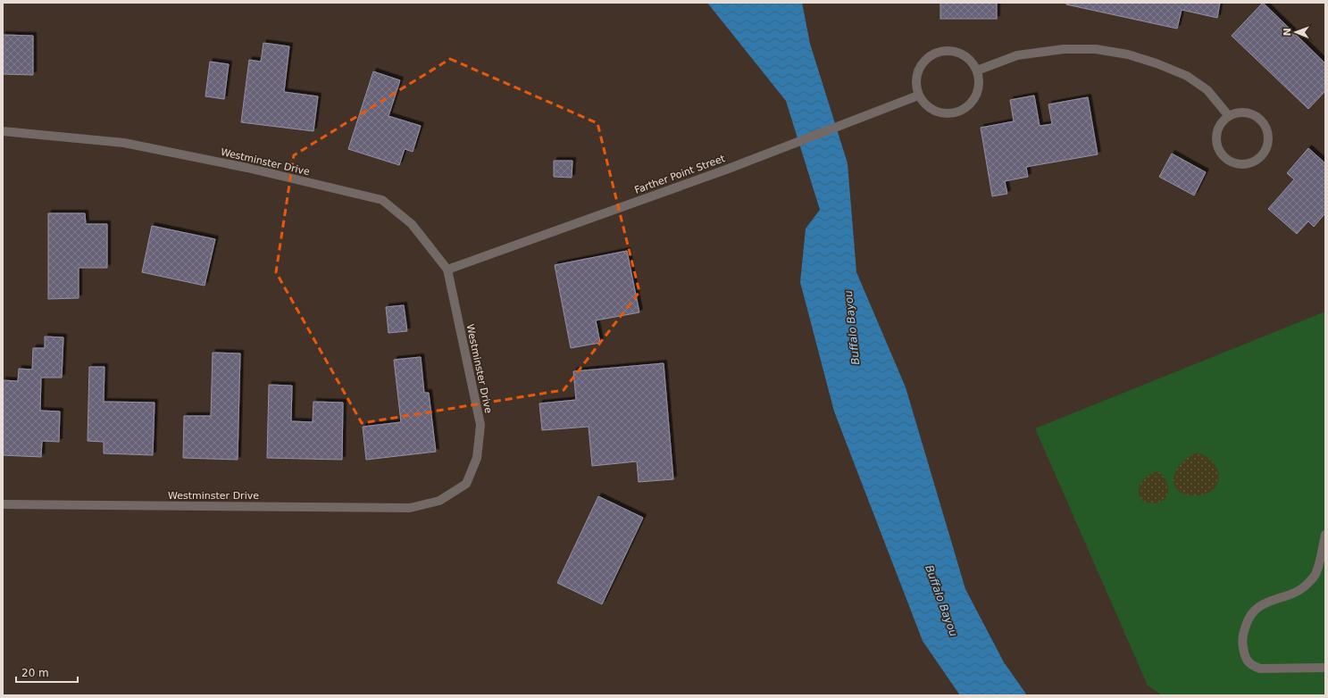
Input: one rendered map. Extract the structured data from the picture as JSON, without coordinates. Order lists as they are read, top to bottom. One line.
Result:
{"streets":{"street":["Westminster Drive","Farther Point Street"]},"crossings":[["Westminster Drive","Farther Point Street"]],"water":["Buffalo Bayou"],"scale_bar":"20 m","north":"left"}
